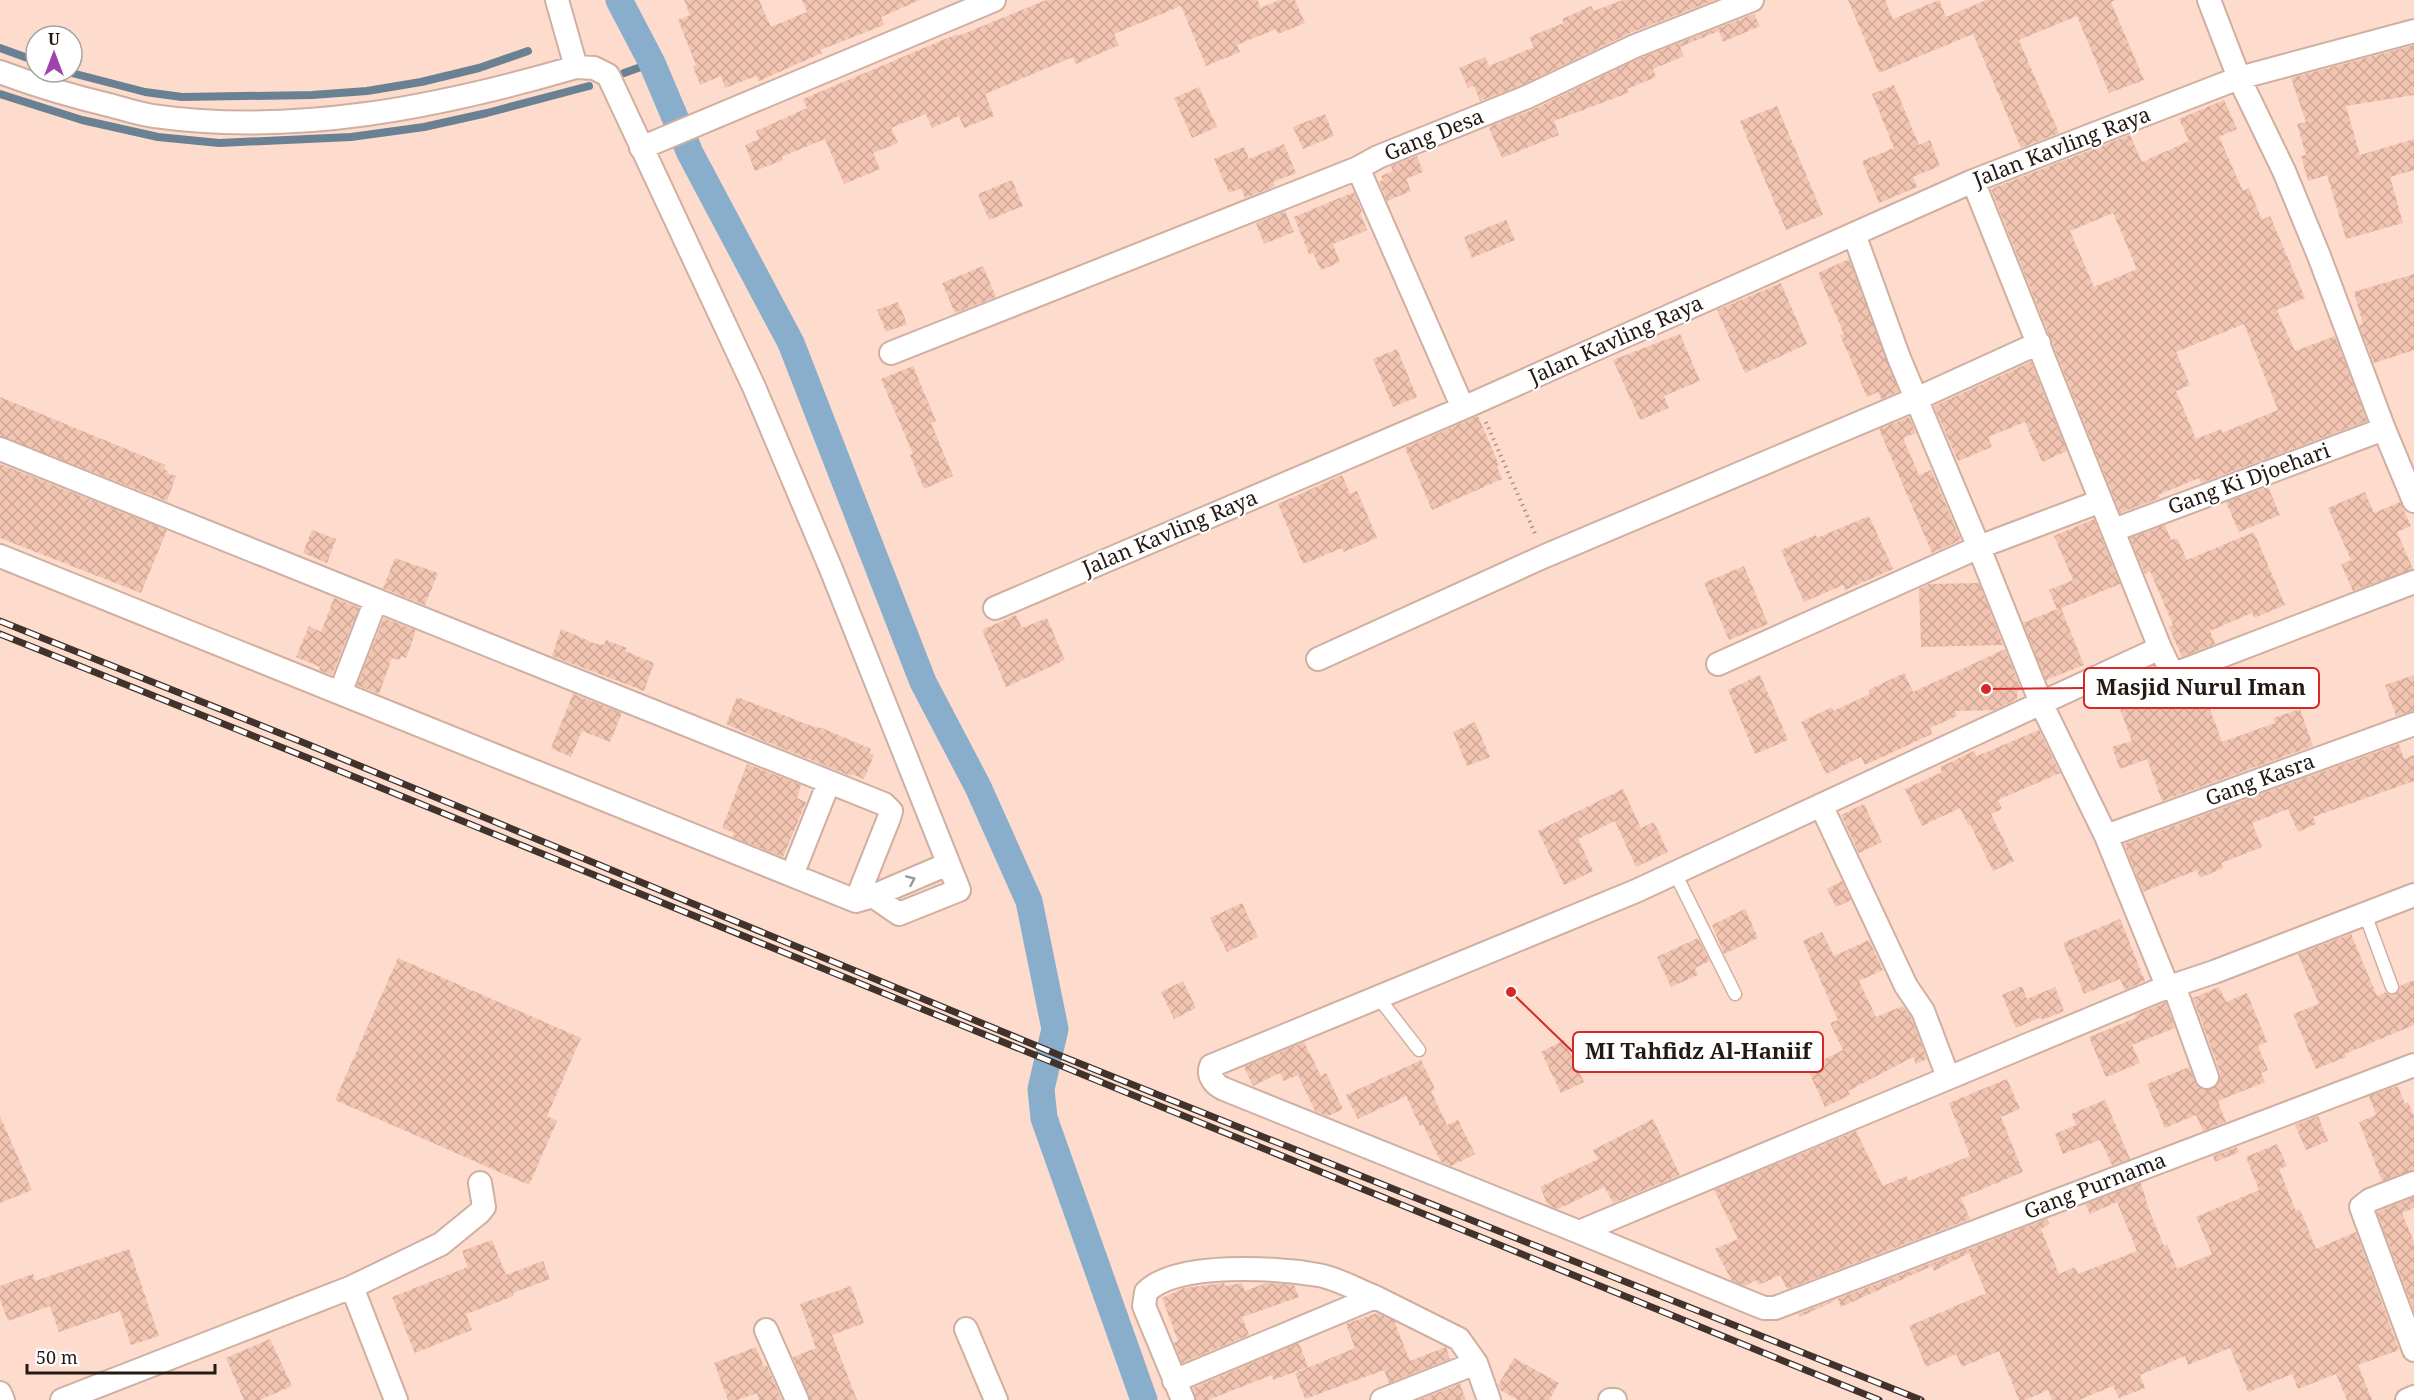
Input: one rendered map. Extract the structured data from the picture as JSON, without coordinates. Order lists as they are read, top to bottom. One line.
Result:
{"streets":{"street":["Gang Desa","Jalan Kavling Raya","Gang Ki Djoehari","Gang Kasra","Gang Purnama"]},"crossings":[["Gang Desa","Jalan Kavling Raya"]],"places":["Masjid Nurul Iman","MI Tahfidz Al-Haniif"],"scale_bar":"50 m","north":"top"}
